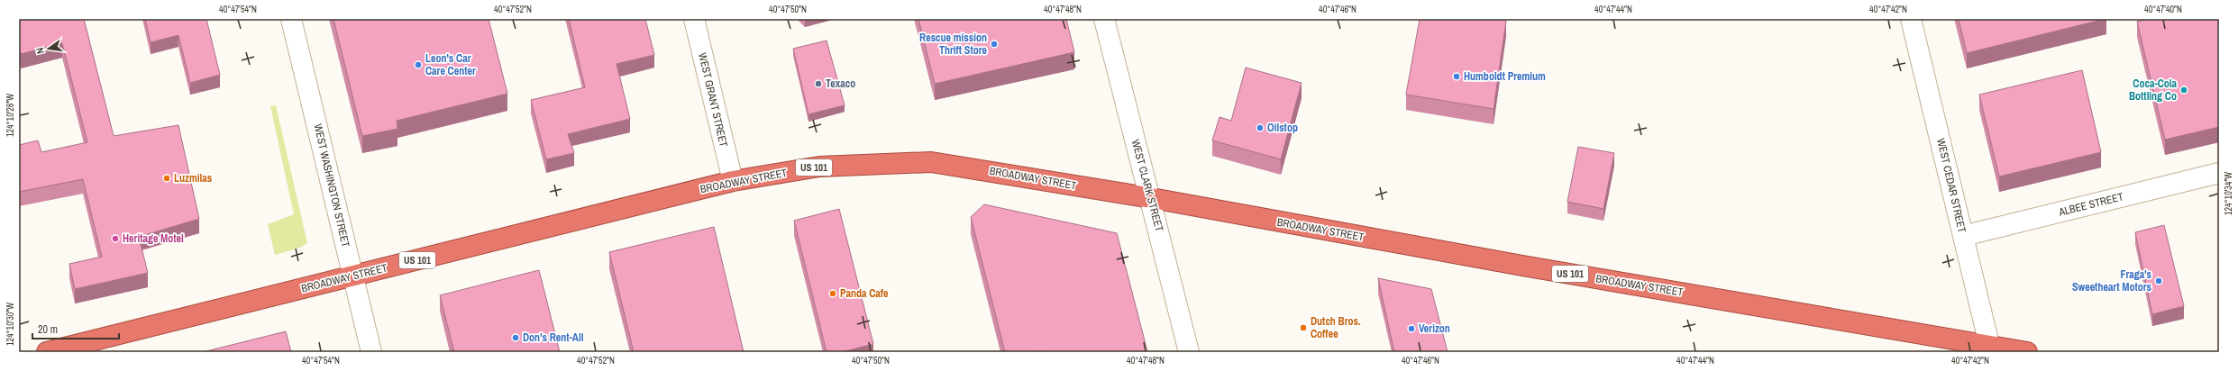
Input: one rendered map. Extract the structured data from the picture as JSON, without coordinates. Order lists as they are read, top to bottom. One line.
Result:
{"streets":{"highway":["US 101","BROADWAY STREET"],"street":["WEST GRANT STREET","WEST WASHINGTON STREET","WEST CLARK STREET","WEST CEDAR STREET","ALBEE STREET"]},"crossings":[["WEST GRANT STREET","BROADWAY STREET"],["BROADWAY STREET","WEST WASHINGTON STREET"],["BROADWAY STREET","WEST CLARK STREET"],["BROADWAY STREET","WEST CEDAR STREET"],["WEST CEDAR STREET","ALBEE STREET"]],"places":["Rescue mission Thrift Store","Leon's Car Care Center","Humboldt Premium","Texaco","Coca-Cola Bottling Co","Oilstop","Luzmilas","Heritage Motel","Fraga's Sweetheart Motors","Panda Cafe","Dutch Bros. Coffee","Verizon","Don's Rent-All"],"scale_bar":"20 m","north":"left","coordinates":["40°47'54\"N","40°47'52\"N","40°47'50\"N","40°47'48\"N","40°47'46\"N","40°47'44\"N","40°47'42\"N","40°47'40\"N","124°10'28\"W","124°10'34\"W","124°10'30\"W"]}
